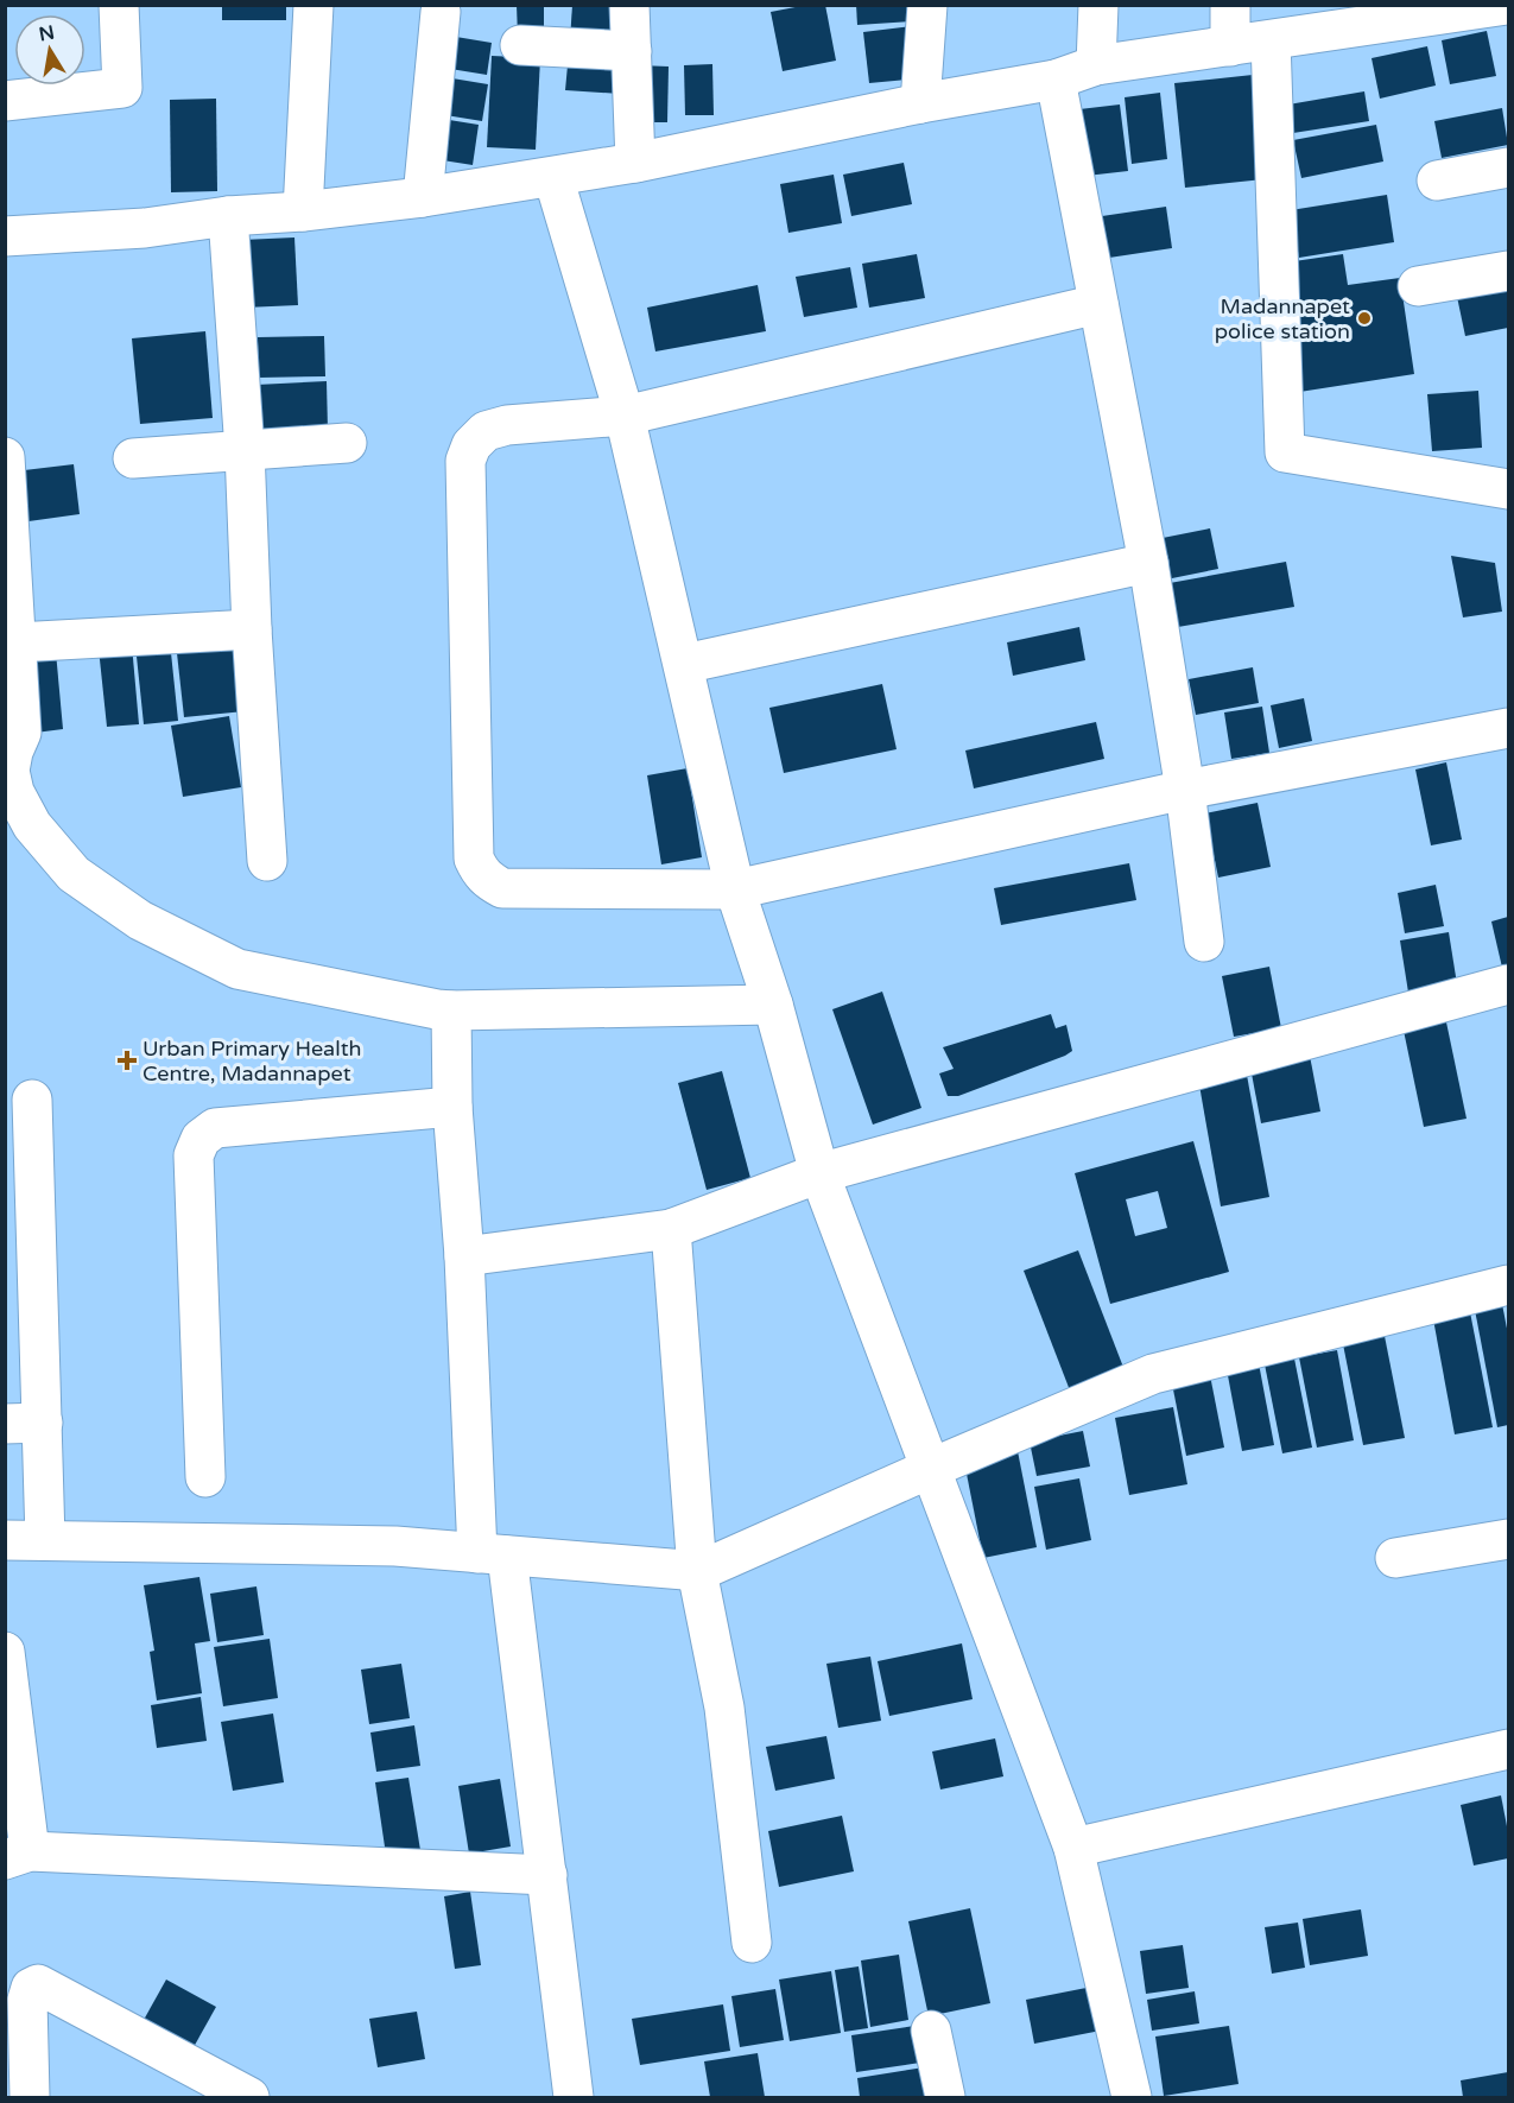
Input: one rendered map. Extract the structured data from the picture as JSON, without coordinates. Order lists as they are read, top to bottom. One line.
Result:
{"places":{"other":["Madannapet police station"],"health":["Urban Primary Health Centre, Madannapet"]},"north":"top"}
